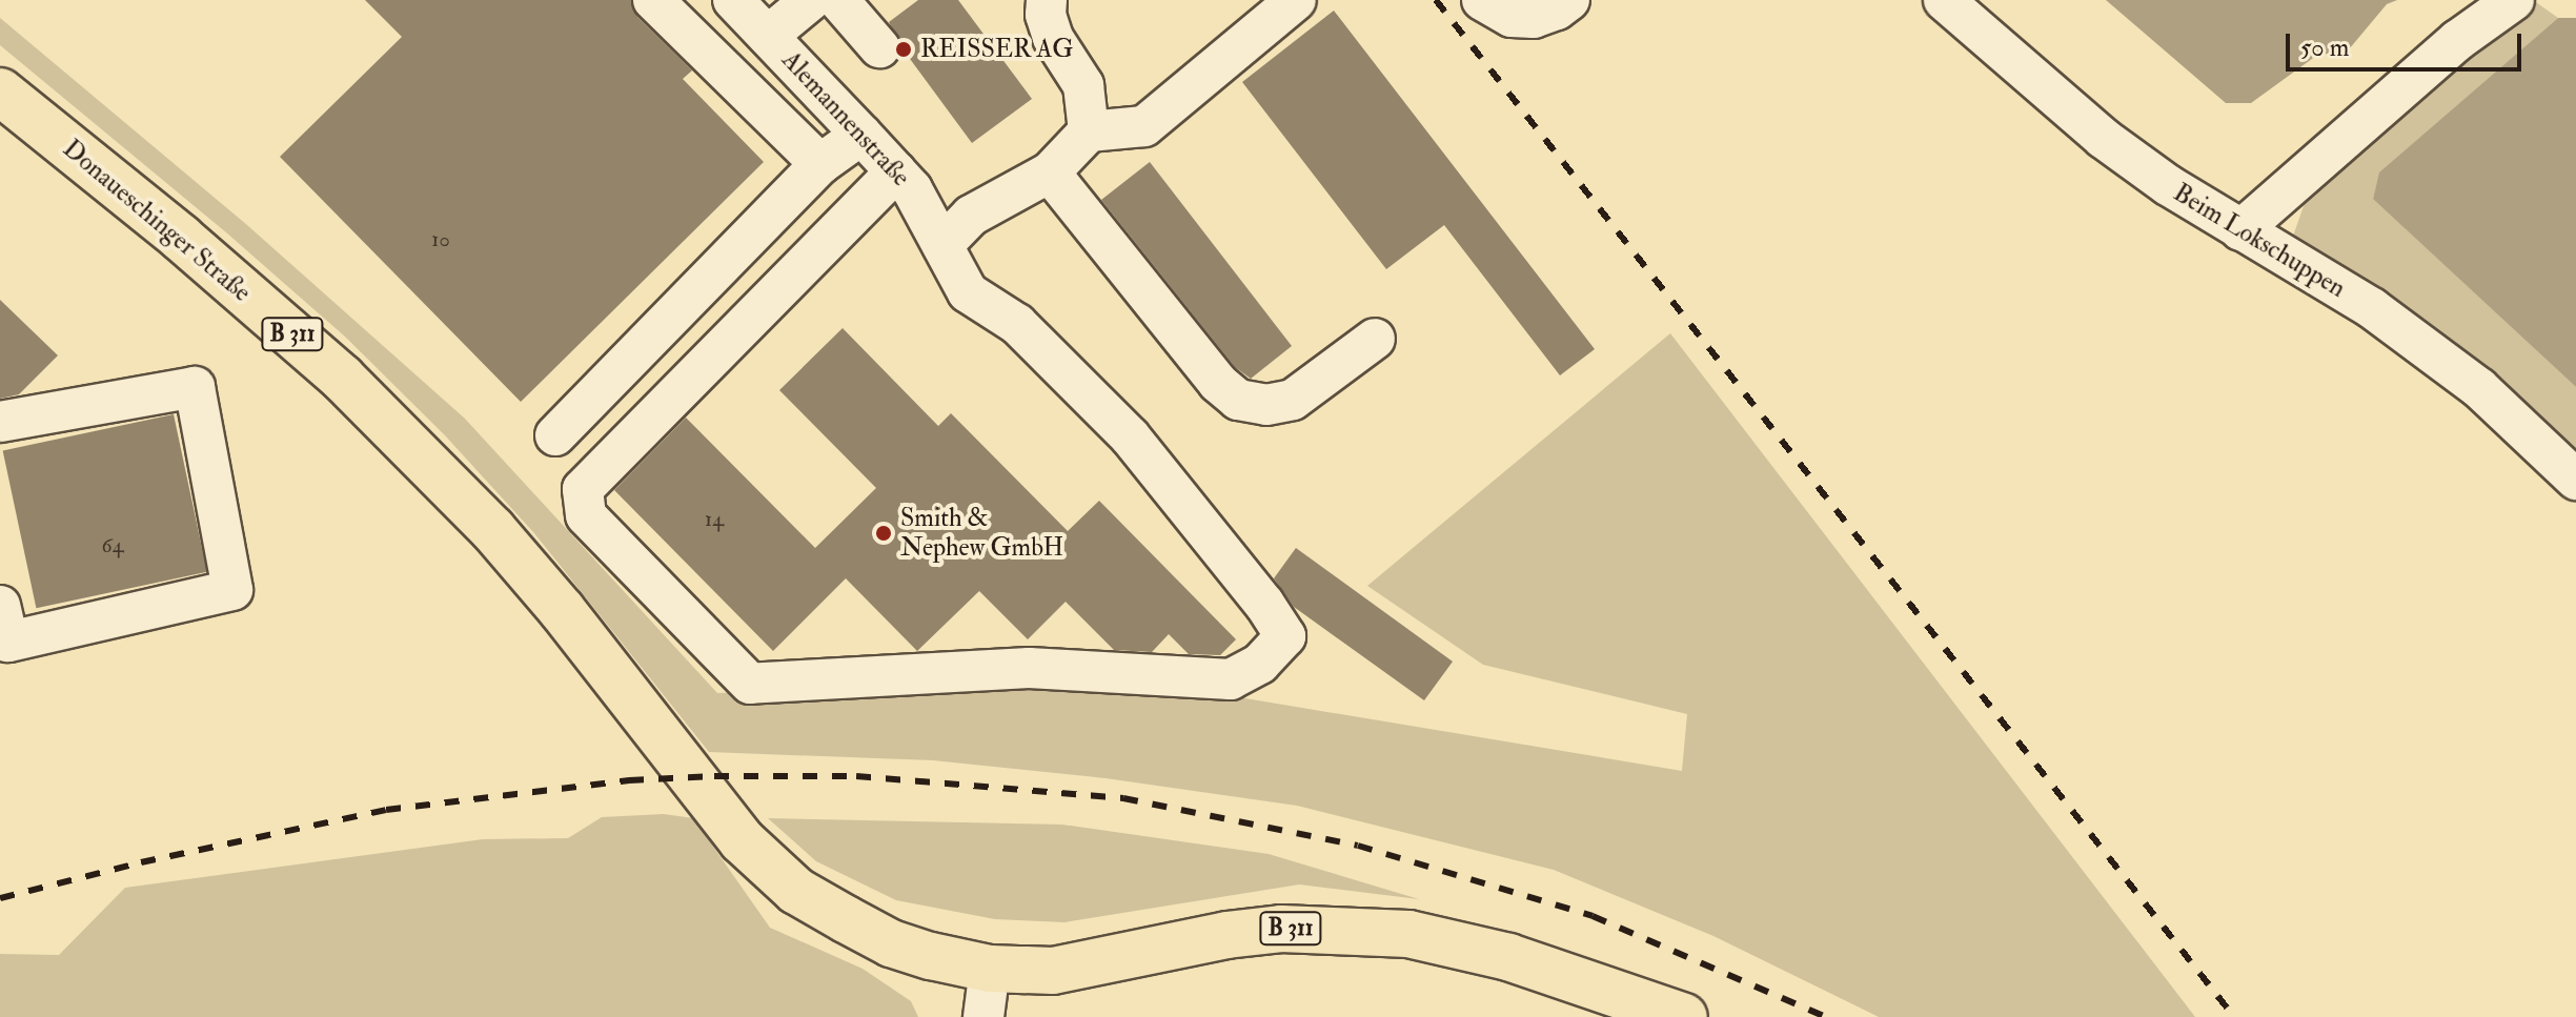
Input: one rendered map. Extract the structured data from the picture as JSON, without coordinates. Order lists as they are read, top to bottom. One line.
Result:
{"streets":{"main road":["Donaueschinger Straße","B 311"],"street":["Alemannenstraße","Beim Lokschuppen"]},"crossings":[["Donaueschinger Straße","B 311"]],"places":["REISSER AG","Smith & Nephew GmbH"],"house_numbers":["10","14","64"],"scale_bar":"50 m"}
